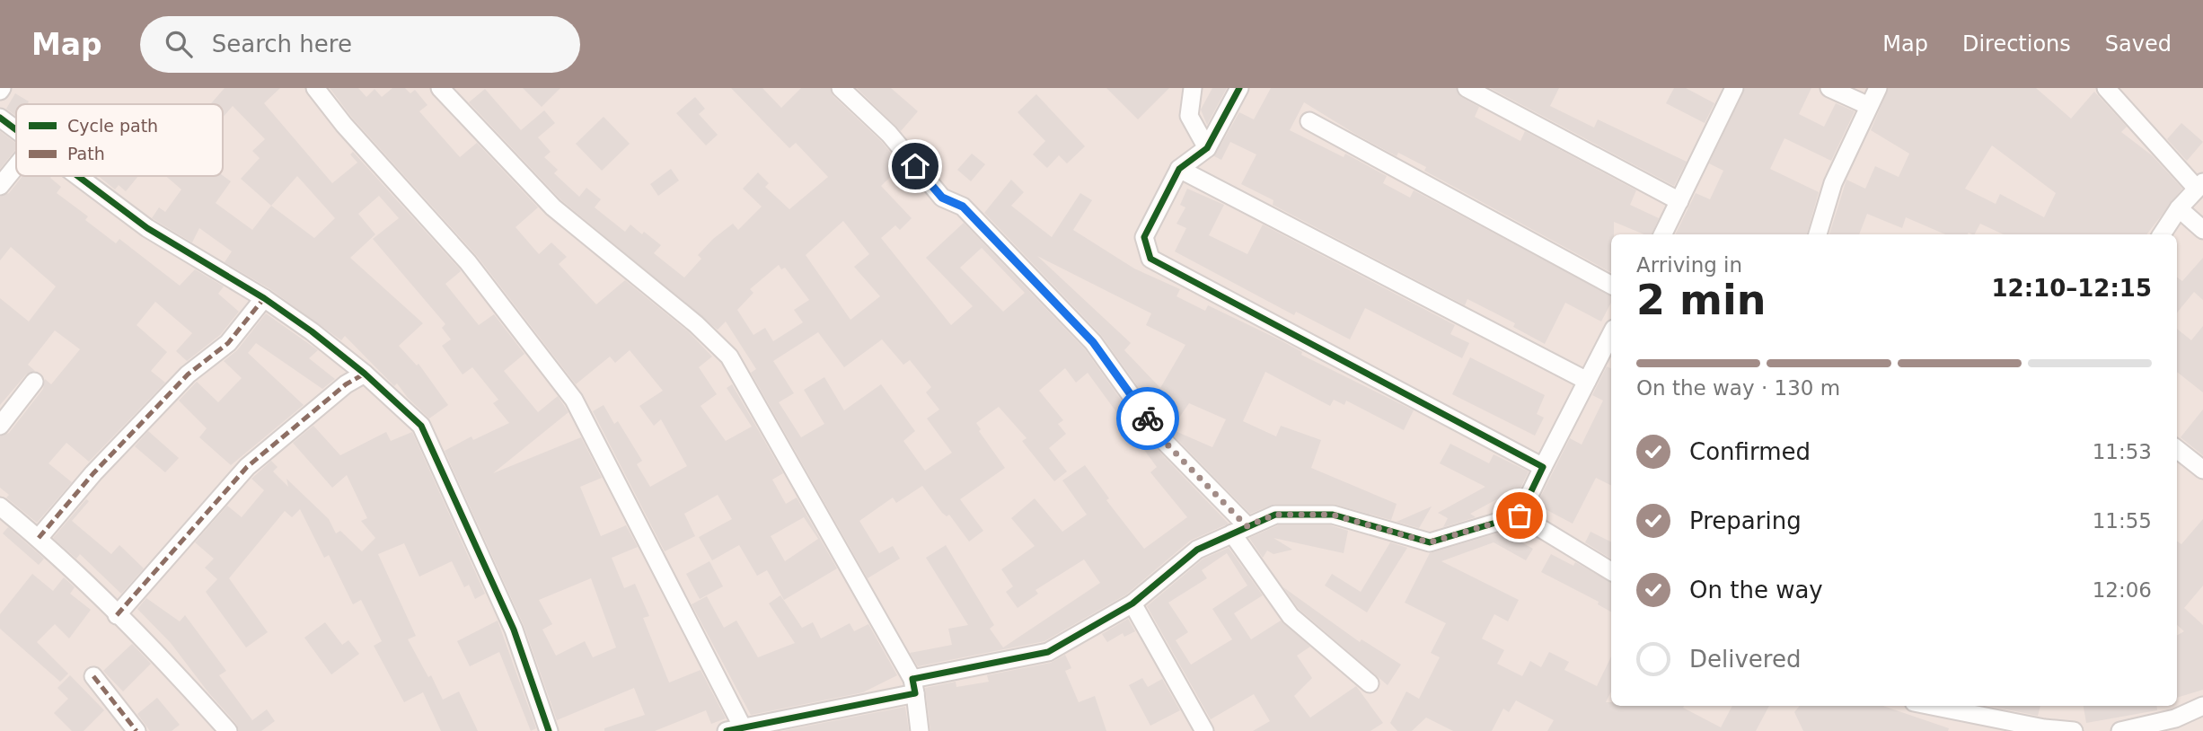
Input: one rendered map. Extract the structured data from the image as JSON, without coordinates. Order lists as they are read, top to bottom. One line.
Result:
{"legend":["Cycle path","Path"],"page":{"header":"Map","search":"Search here","nav":["Map","Directions","Saved"],"heading":["2 min","Arriving in","12:10–12:15"],"bar":"On the way · 130 m","list":[["Confirmed","11:53"],["Preparing","11:55"],["On the way","12:06"],"Delivered"]}}
